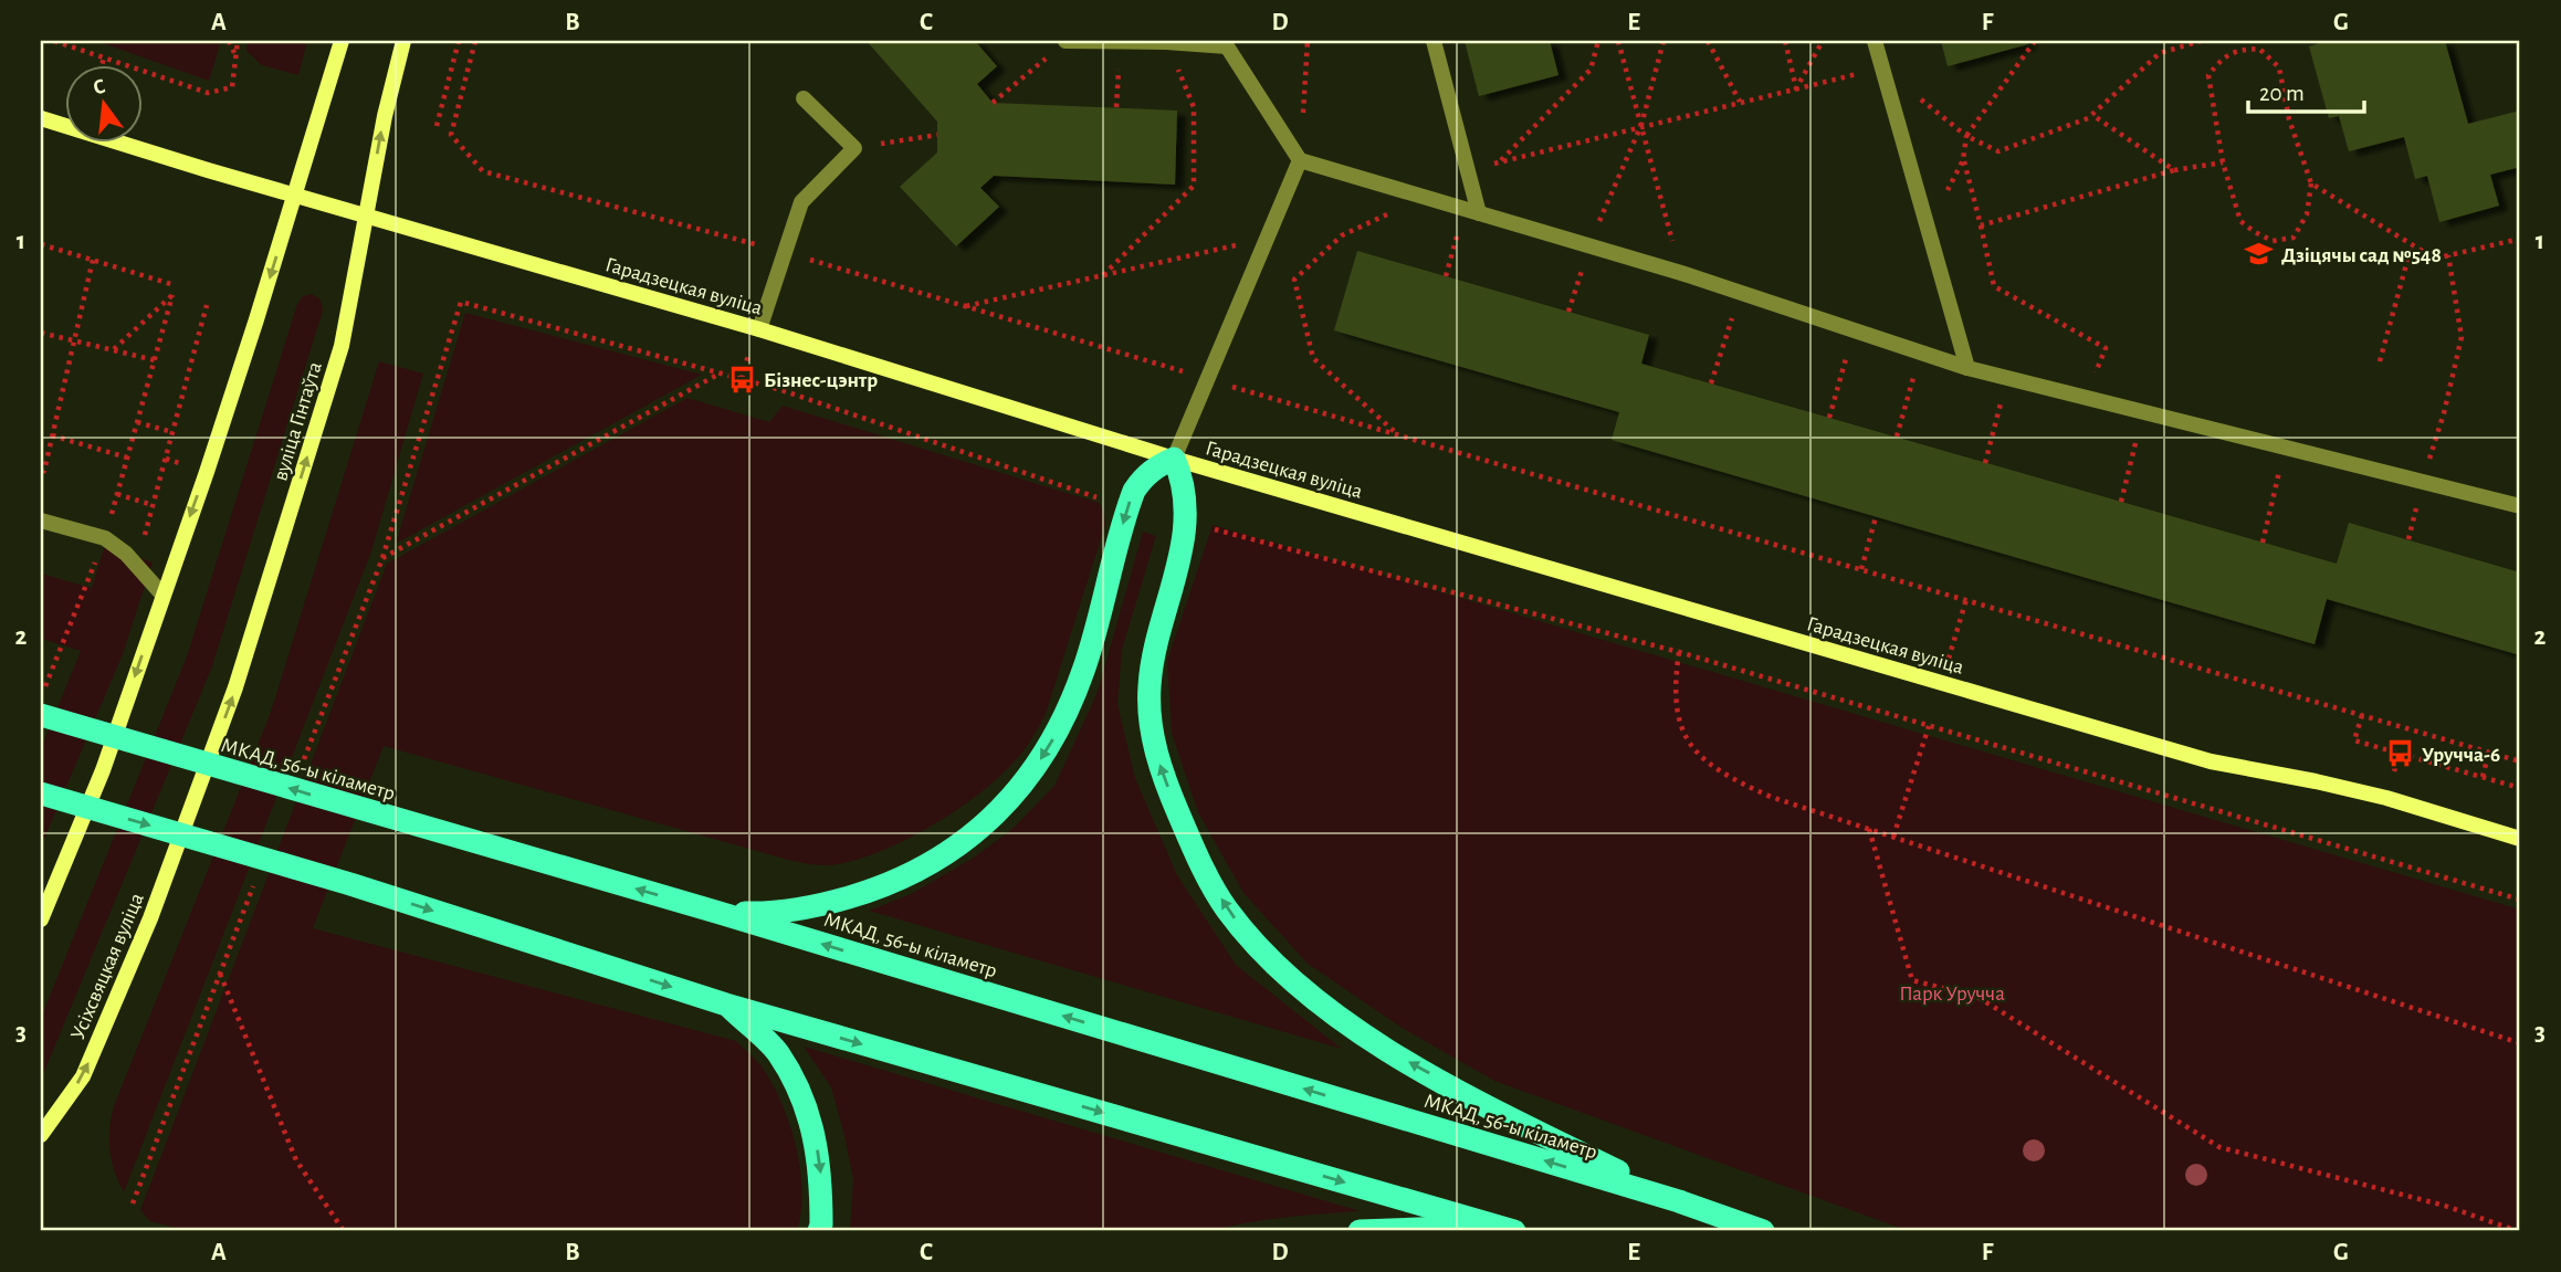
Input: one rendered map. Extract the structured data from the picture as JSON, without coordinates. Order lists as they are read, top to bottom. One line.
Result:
{"streets":{"highway":["МКАД, 56-ы кіламетр"],"street":["Гарадзецкая вуліца","вуліца Гінтаўта","Усіхсвяцкая вуліца"]},"crossings":[["Гарадзецкая вуліца","вуліца Гінтаўта"],["вуліца Гінтаўта","Усіхсвяцкая вуліца"]],"parks":["Парк Уручча"],"places":{"school or university":["Дзіцячы сад №548"],"bus stop":["Бізнес-цэнтр","Уручча-6"]},"scale_bar":"20 m","north":"top","grid":{"columns":["A","B","C","D","E","F","G"],"rows":["1","2","3"]}}
